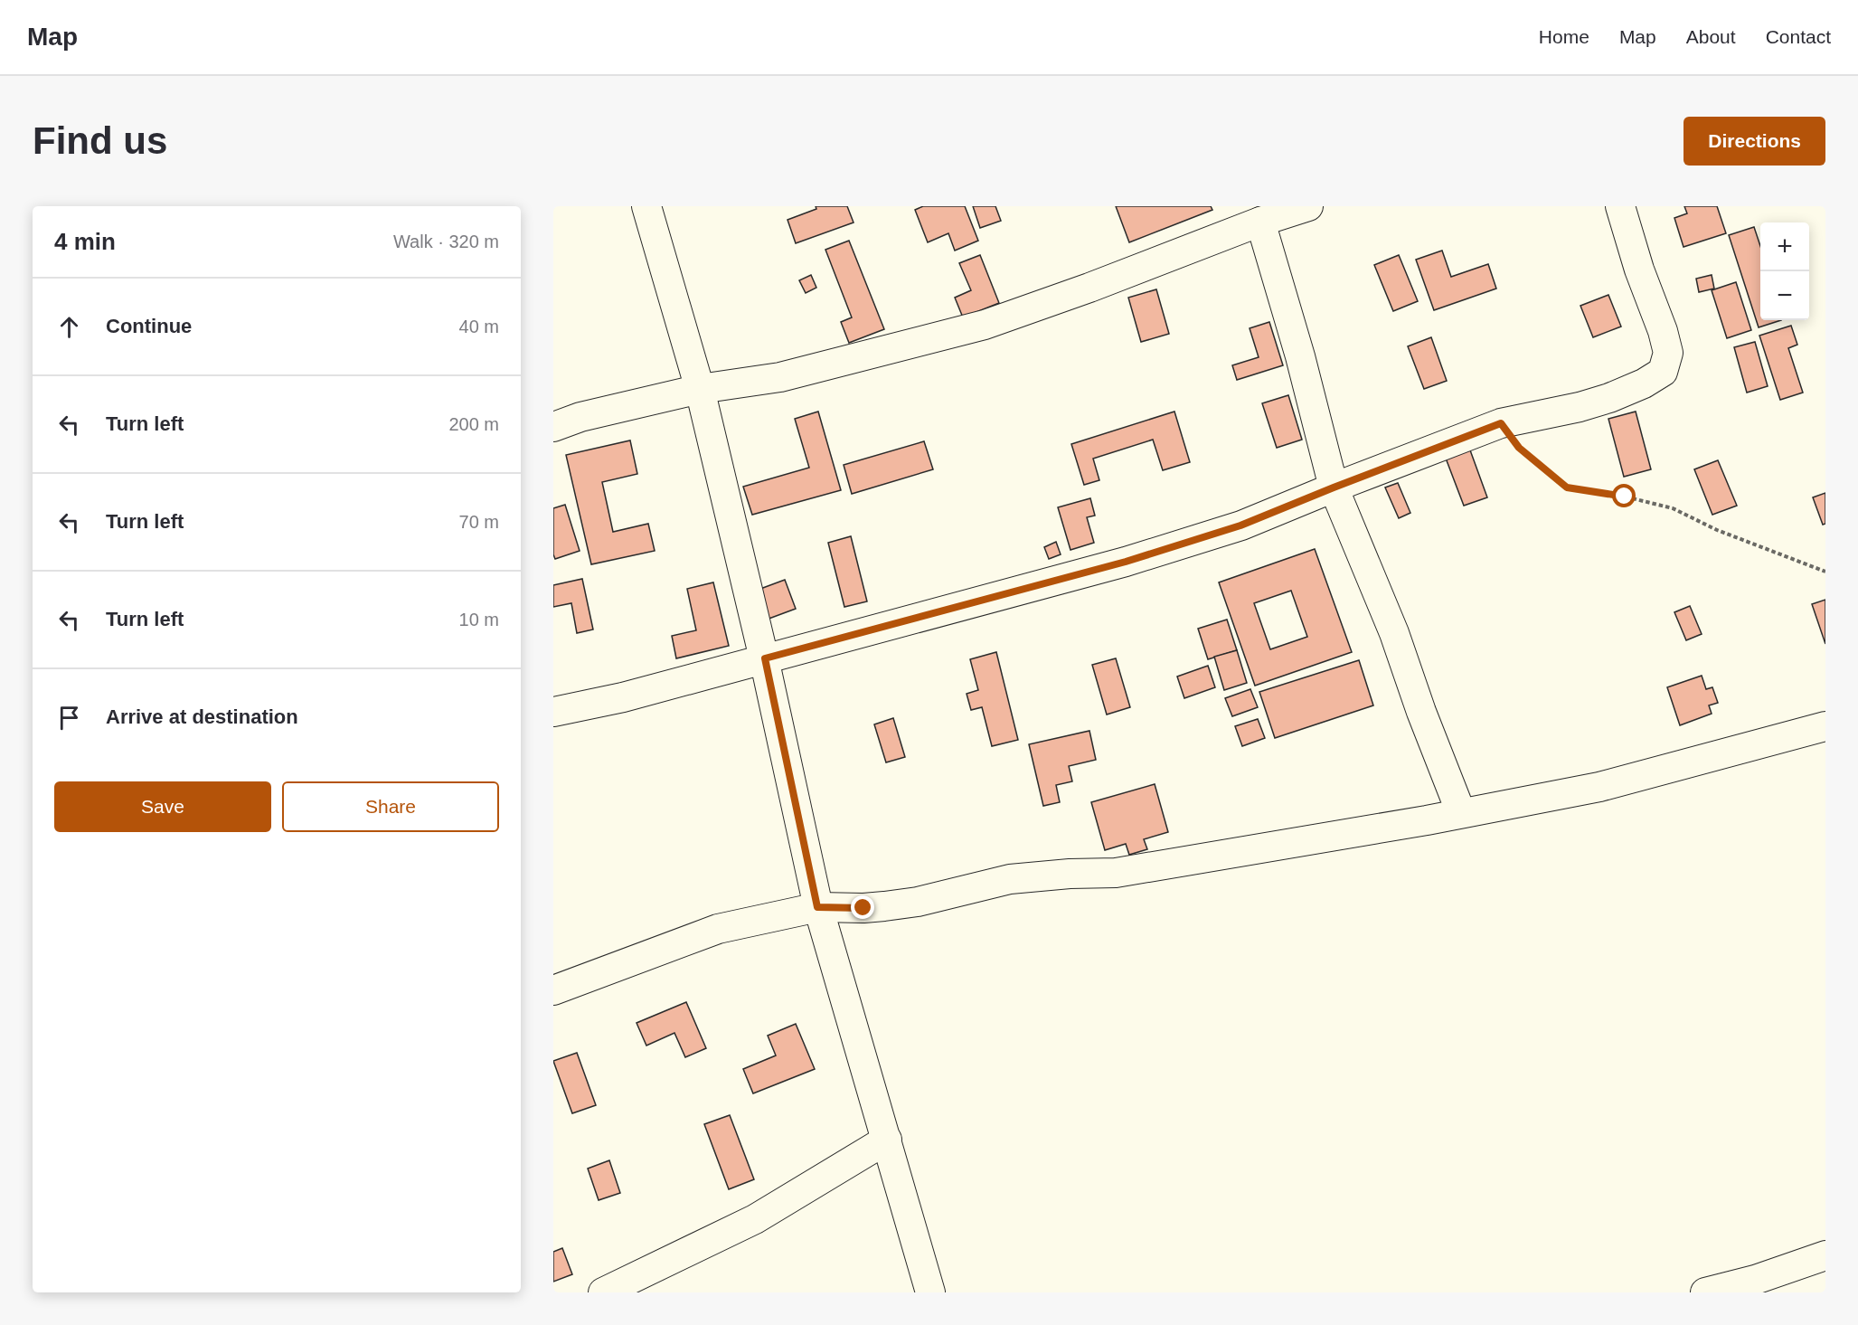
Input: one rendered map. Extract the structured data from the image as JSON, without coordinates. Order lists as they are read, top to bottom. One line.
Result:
{"page":{"header":"Map","nav":["Home","Map","About","Contact"],"buttons":["Directions",["Save","Share"]],"title":"Find us","heading":["4 min","Walk · 320 m"],"map_buttons":["+","−"],"list":[["Continue","40 m"],["Turn left","200 m"],["Turn left","70 m"],["Turn left","10 m"],"Arrive at destination"]}}
